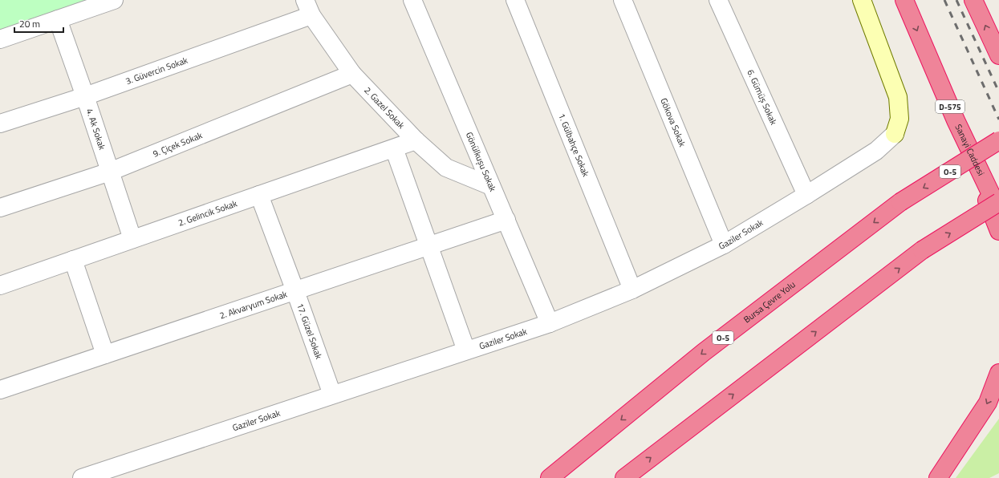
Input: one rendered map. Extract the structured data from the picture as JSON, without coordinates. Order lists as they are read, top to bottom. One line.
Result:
{"streets":{"highway":["D-575","Sanayi Caddesi","O-5","Bursa Çevre Yolu"],"street":["3. Güvercin Sokak","6. Gümüş Sokak","2. Gazel Sokak","Gökova Sokak","4. Ak Sokak","9. Çiçek Sokak","1. Gülbahçe Sokak","Gönülkuşu Sokak","2. Gelincik Sokak","Gaziler Sokak","2. Akvaryum Sokak","17. Güzel Sokak"]},"crossings":[["3. Güvercin Sokak","2. Gazel Sokak"],["3. Güvercin Sokak","4. Ak Sokak"],["6. Gümüş Sokak","Gaziler Sokak"],["2. Gazel Sokak","9. Çiçek Sokak"],["2. Gazel Sokak","Gönülkuşu Sokak"],["2. Gazel Sokak","2. Gelincik Sokak"],["Gökova Sokak","Gaziler Sokak"],["4. Ak Sokak","9. Çiçek Sokak"],["4. Ak Sokak","2. Gelincik Sokak"],["1. Gülbahçe Sokak","Gaziler Sokak"],["Gönülkuşu Sokak","Gaziler Sokak"],["Gönülkuşu Sokak","2. Akvaryum Sokak"],["2. Gelincik Sokak","17. Güzel Sokak"],["Gaziler Sokak","17. Güzel Sokak"],["2. Akvaryum Sokak","17. Güzel Sokak"]],"scale_bar":"20 m"}
